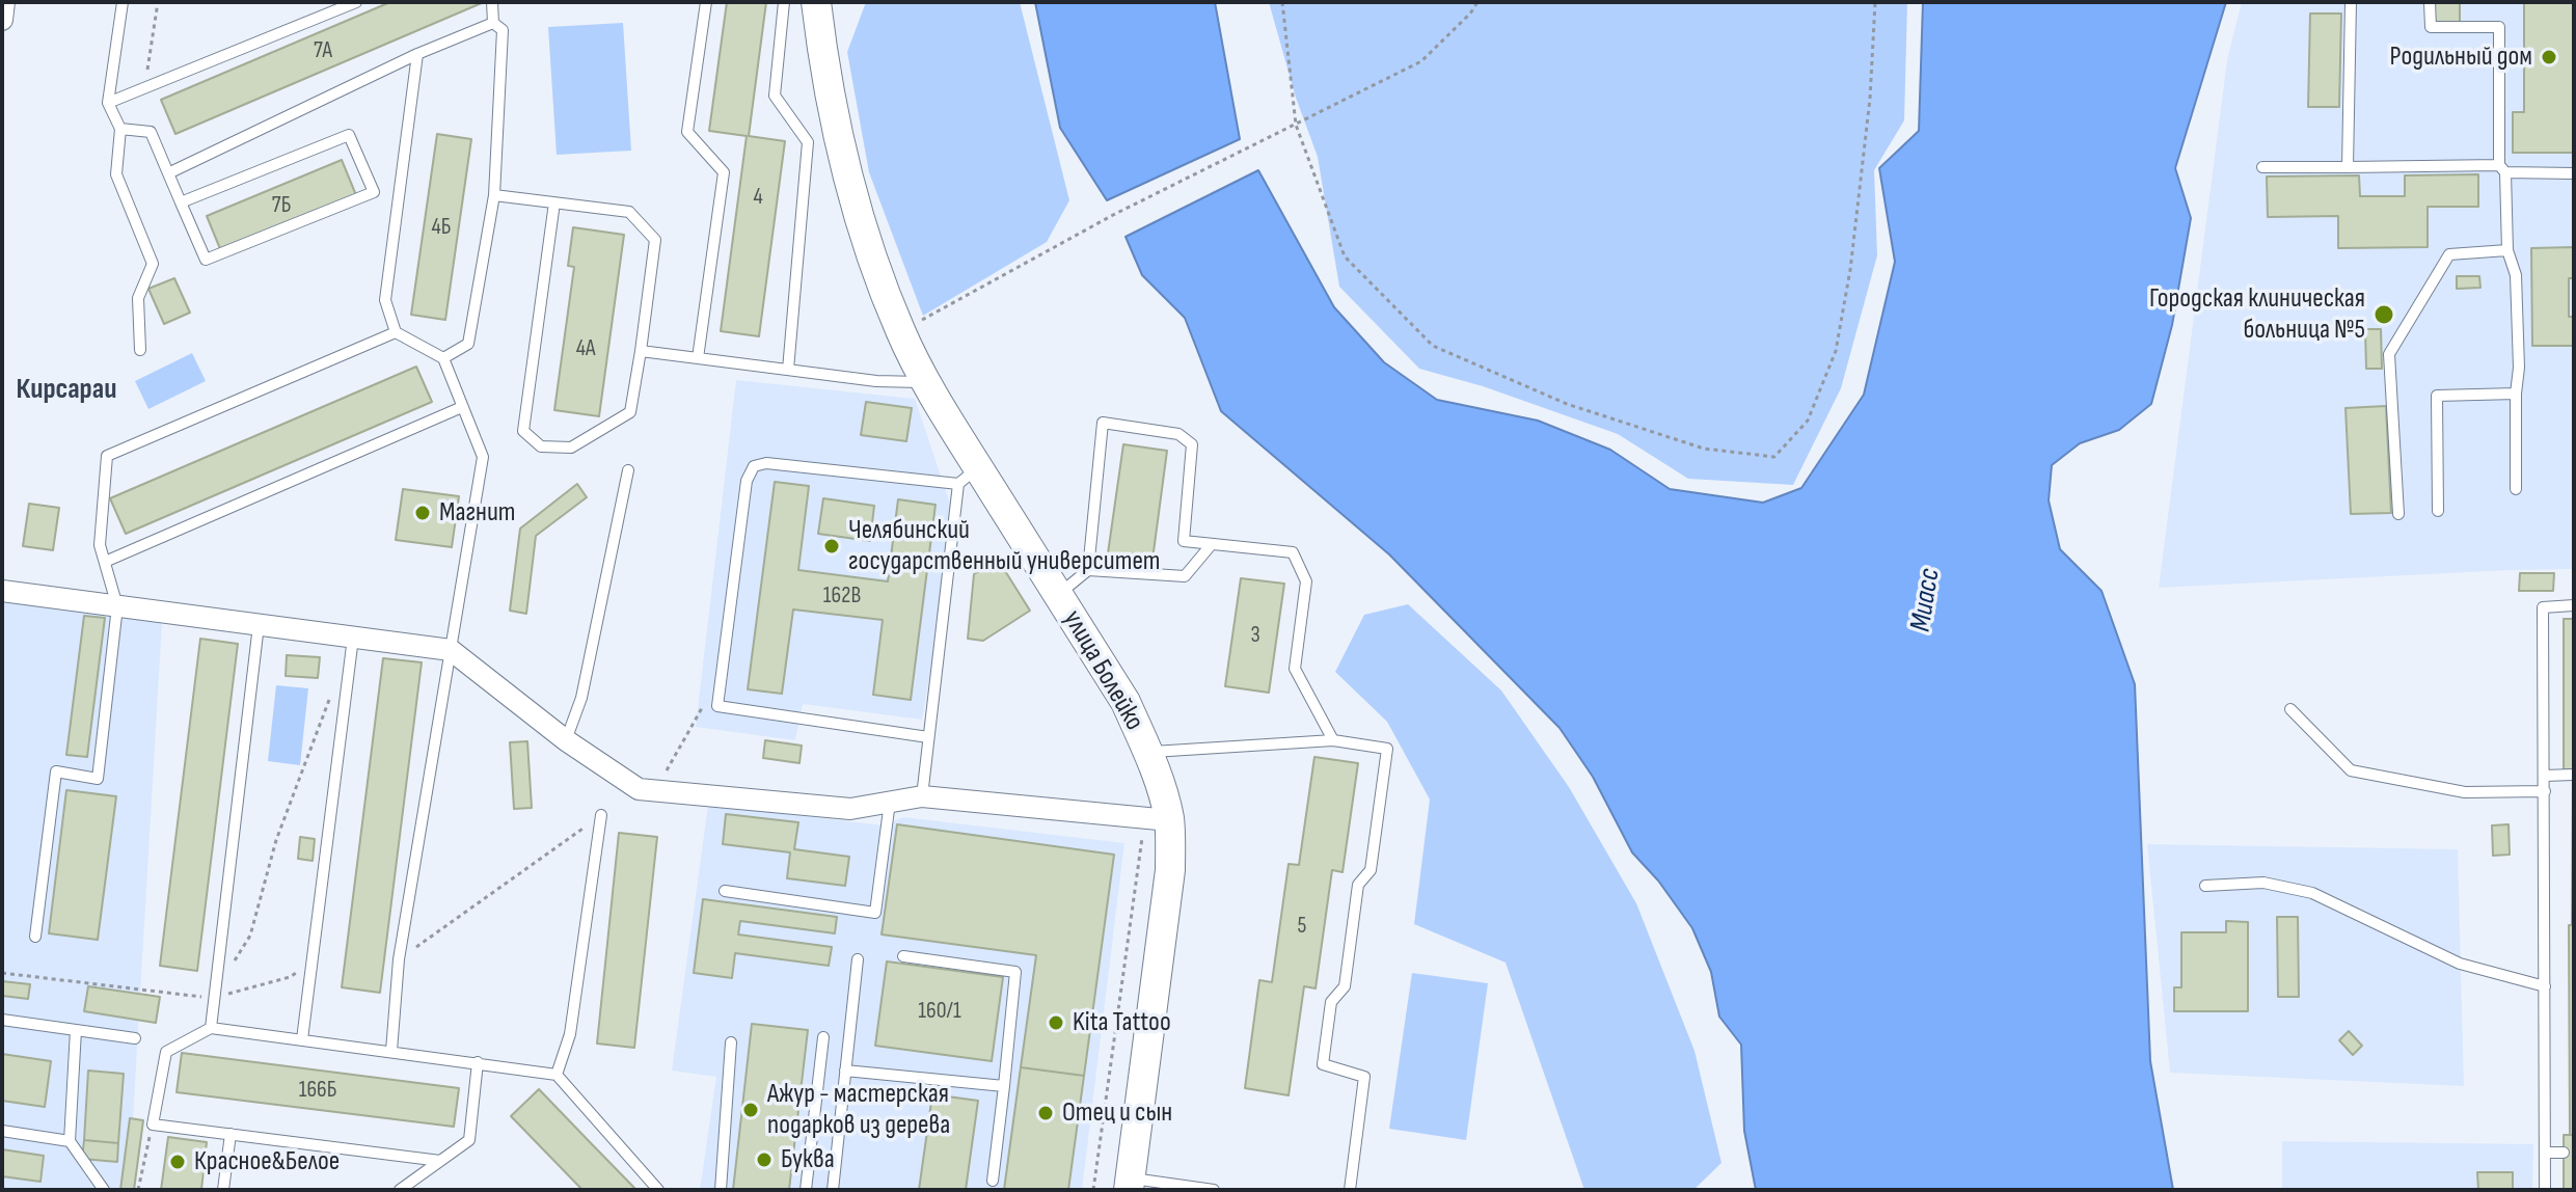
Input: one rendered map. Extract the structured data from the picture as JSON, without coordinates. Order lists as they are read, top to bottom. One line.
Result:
{"streets":{"street":["улица Болейко"]},"districts":["Кирсараи"],"water":["Миасс"],"places":["Родильный дом","Городская клиническая больница №5","Магнит","Челябинский государственный университет","Kita Tattoo","Ажур - мастерская подарков из дерева","Отец и сын","Буква","Красное&Белое"],"house_numbers":["7А","4","7Б","4Б","4А","162В","3","5","160/1","166Б"]}
